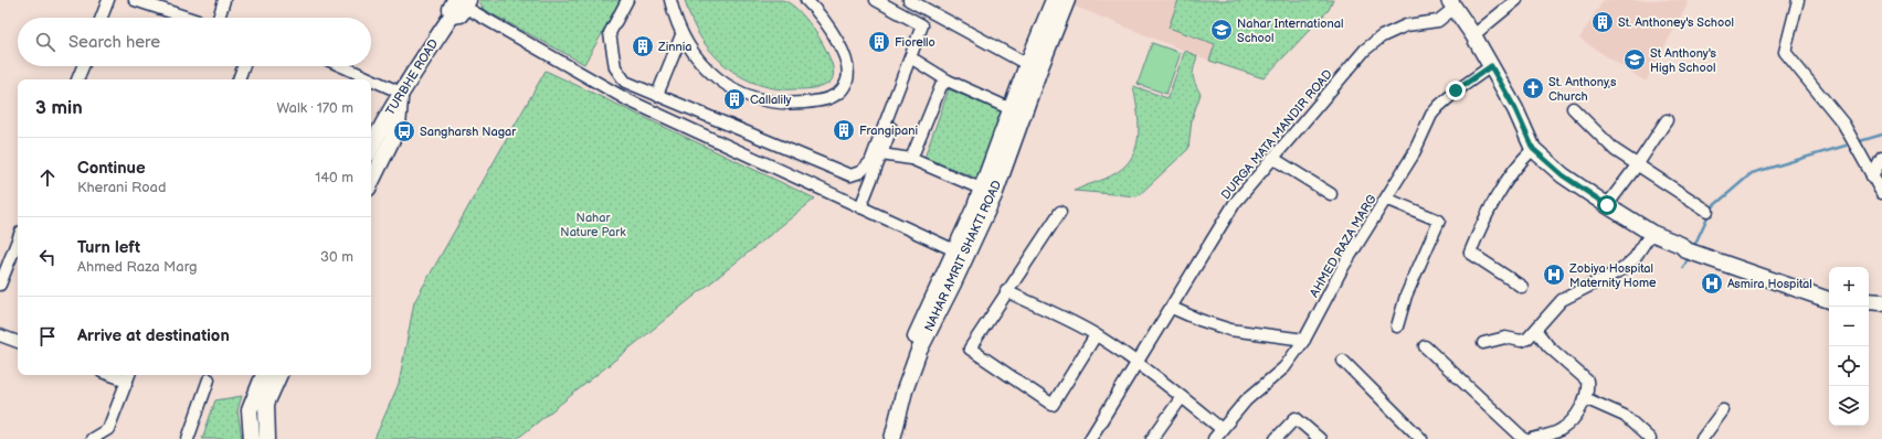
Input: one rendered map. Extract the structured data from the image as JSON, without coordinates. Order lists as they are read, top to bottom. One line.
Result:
{"streets":{"street":["TURBHE ROAD","DURGA MATA MANDIR ROAD","AHMED RAZA MARG","NAHAR AMRIT SHAKTI ROAD"]},"parks":["Nahar Nature Park"],"places":{"building":["St. Anthoney's School","Fiorello","Zinnia","Callalily","Frangipani"],"school or university":["Nahar International School","St Anthony's High School"],"church":["St. Anthony,s Church"],"bus stop":["Sangharsh Nagar"],"hospital":["Zobiya Hospital Maternity Home","Asmira Hospital"]},"page":{"search":"Search here","heading":["3 min","Walk · 170 m"],"list":[["Continue","Kherani Road","140 m"],["Turn left","Ahmed Raza Marg","30 m"],"Arrive at destination"],"map_buttons":["+","−"]}}
